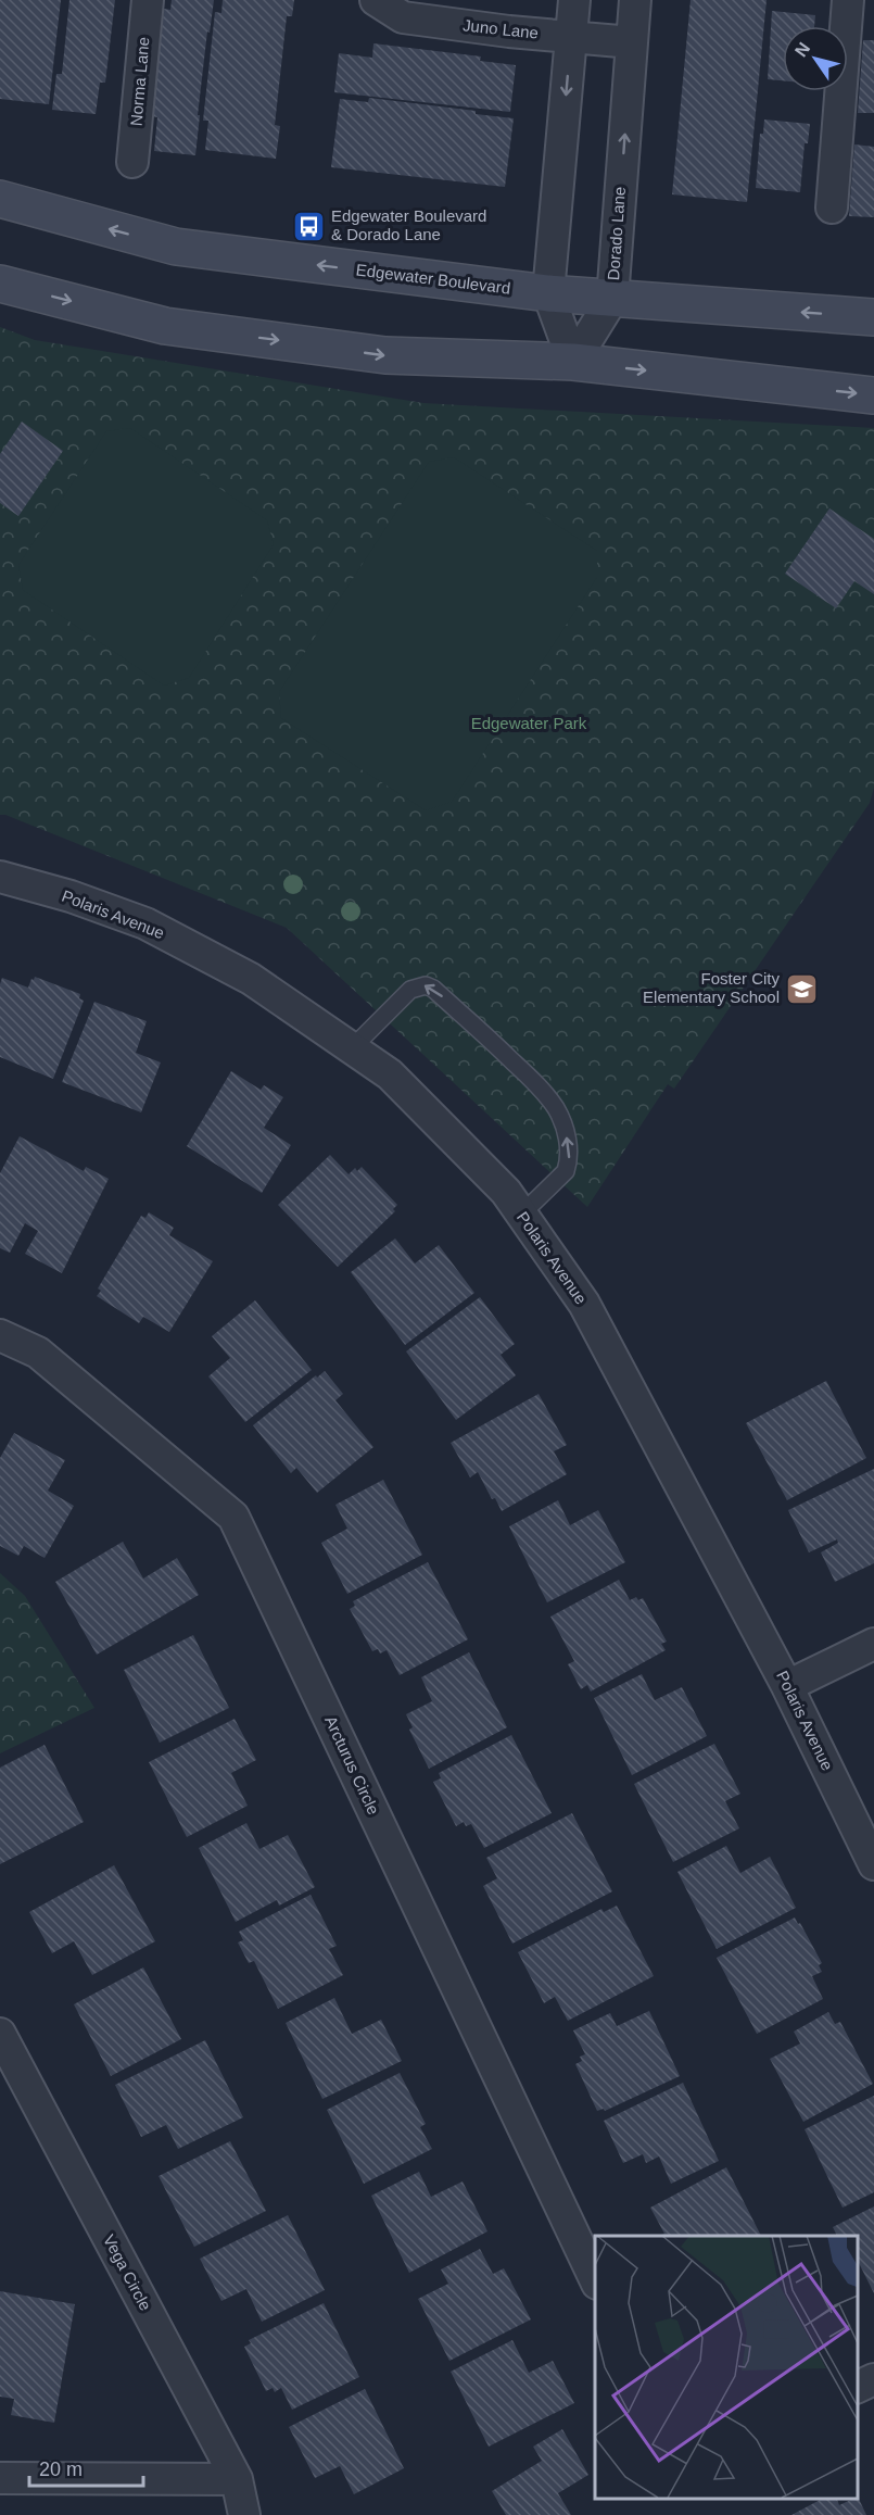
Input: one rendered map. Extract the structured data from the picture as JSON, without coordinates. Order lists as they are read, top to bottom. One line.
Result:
{"streets":{"main road":["Edgewater Boulevard"],"street":["Juno Lane","Norma Lane","Dorado Lane","Polaris Avenue","Arcturus Circle","Vega Circle"]},"crossings":[["Juno Lane","Dorado Lane"],["Dorado Lane","Edgewater Boulevard"]],"parks":["Edgewater Park"],"places":{"bus stop":["Edgewater Boulevard & Dorado Lane"],"school or university":["Foster City Elementary School"]},"scale_bar":"20 m","north":"top left"}
